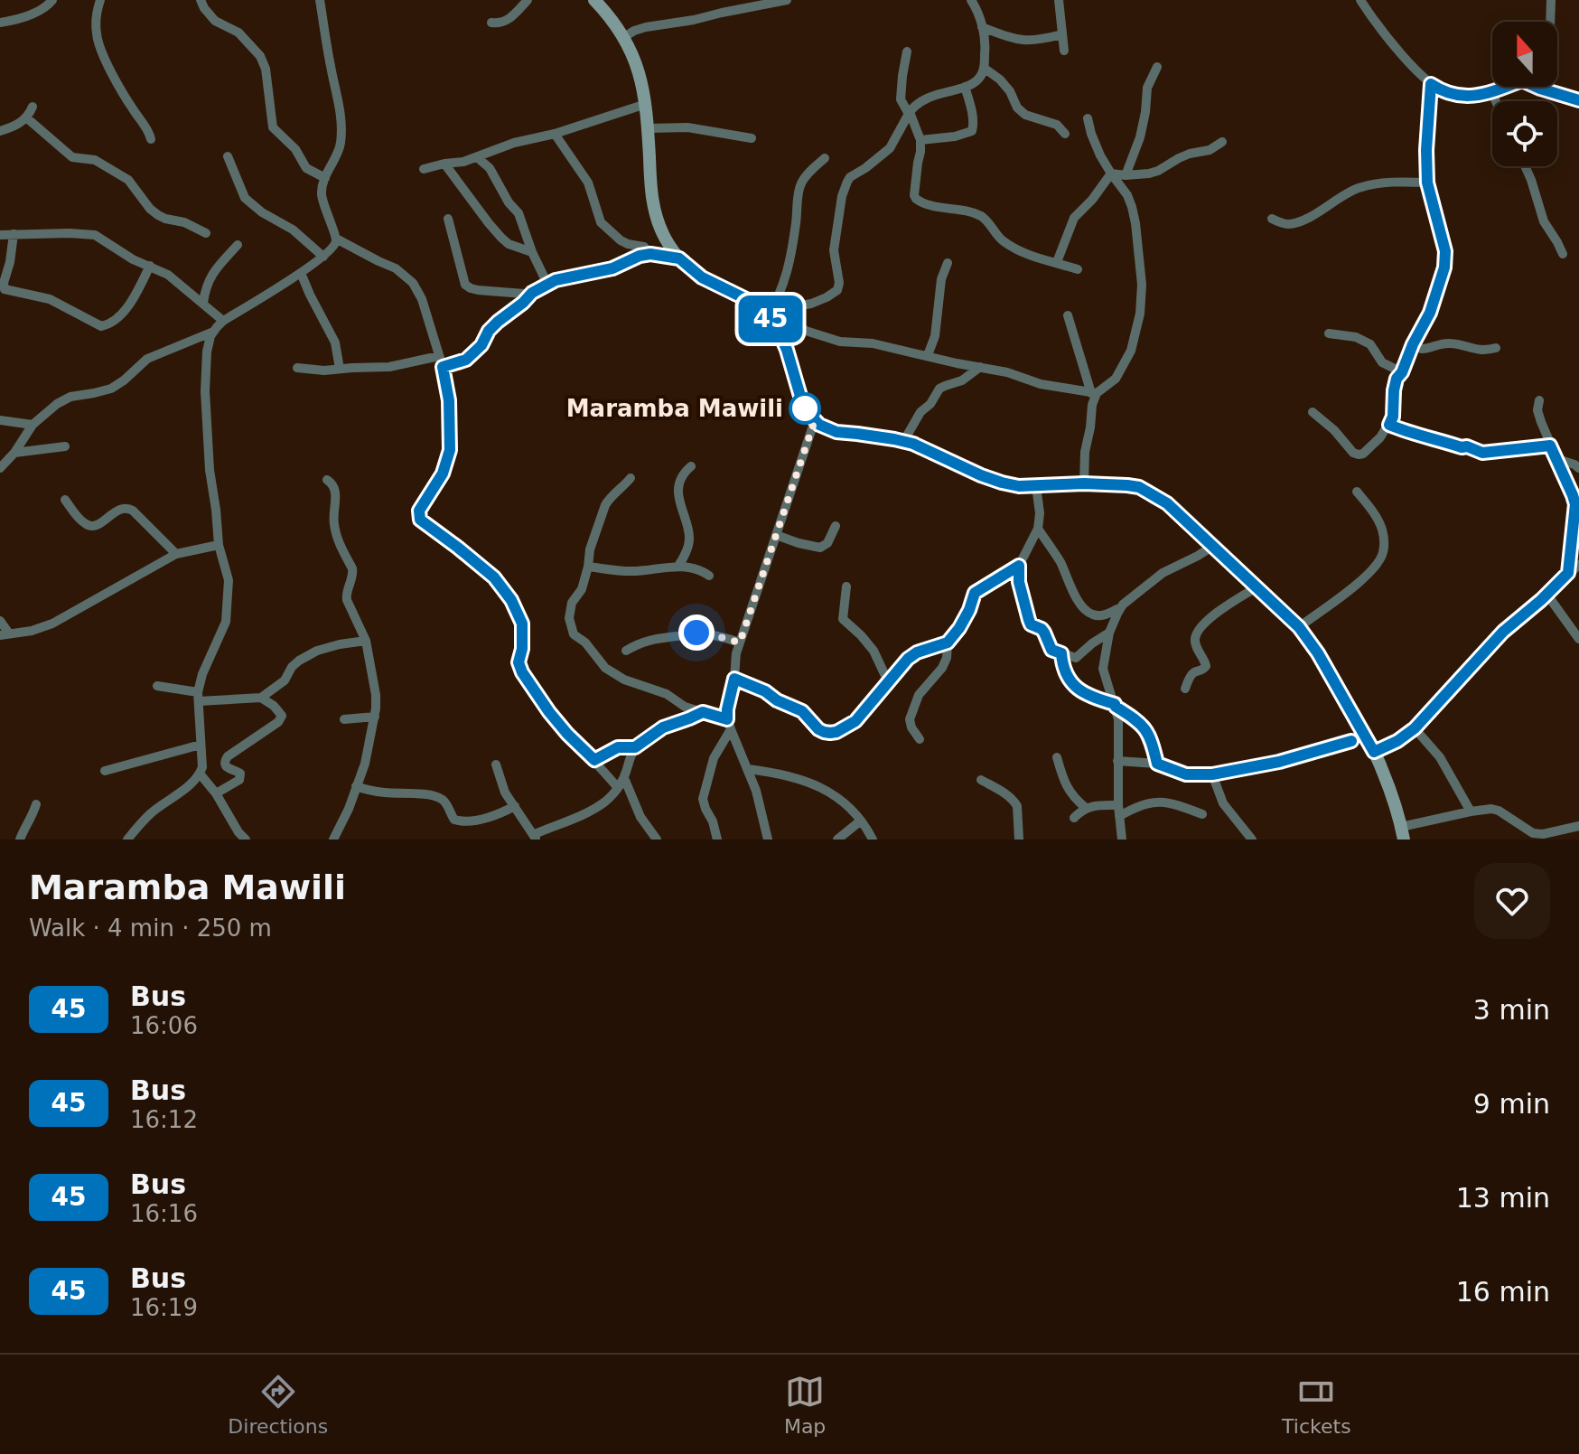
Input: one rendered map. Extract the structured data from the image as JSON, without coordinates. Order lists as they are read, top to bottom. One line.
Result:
{"places":["Maramba Mawili"],"lines":["bus line 45"],"north":"top","page":{"on_map":"45","heading":["Maramba Mawili","Walk · 4 min · 250 m"],"list":[{"mark":"45","name":"Bus","note":"16:06","value":"3 min"},{"mark":"45","name":"Bus","note":"16:12","value":"9 min"},{"mark":"45","name":"Bus","note":"16:16","value":"13 min"},{"mark":"45","name":"Bus","note":"16:19","value":"16 min"}],"tabs":["Directions","Map","Tickets"]}}
